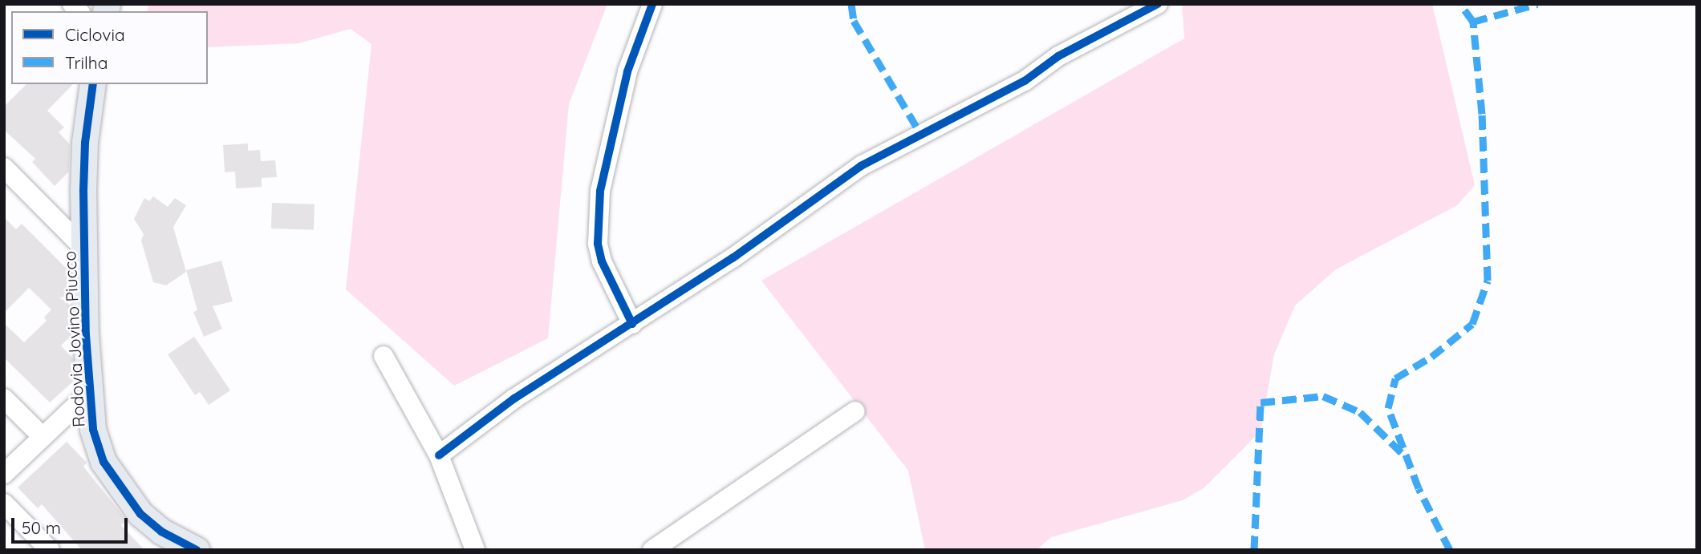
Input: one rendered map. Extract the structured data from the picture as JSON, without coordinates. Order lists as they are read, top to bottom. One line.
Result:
{"streets":{"main road":["Rodovia Jovino Piucco"]},"legend":["Ciclovia","Trilha"],"scale_bar":"50 m"}
